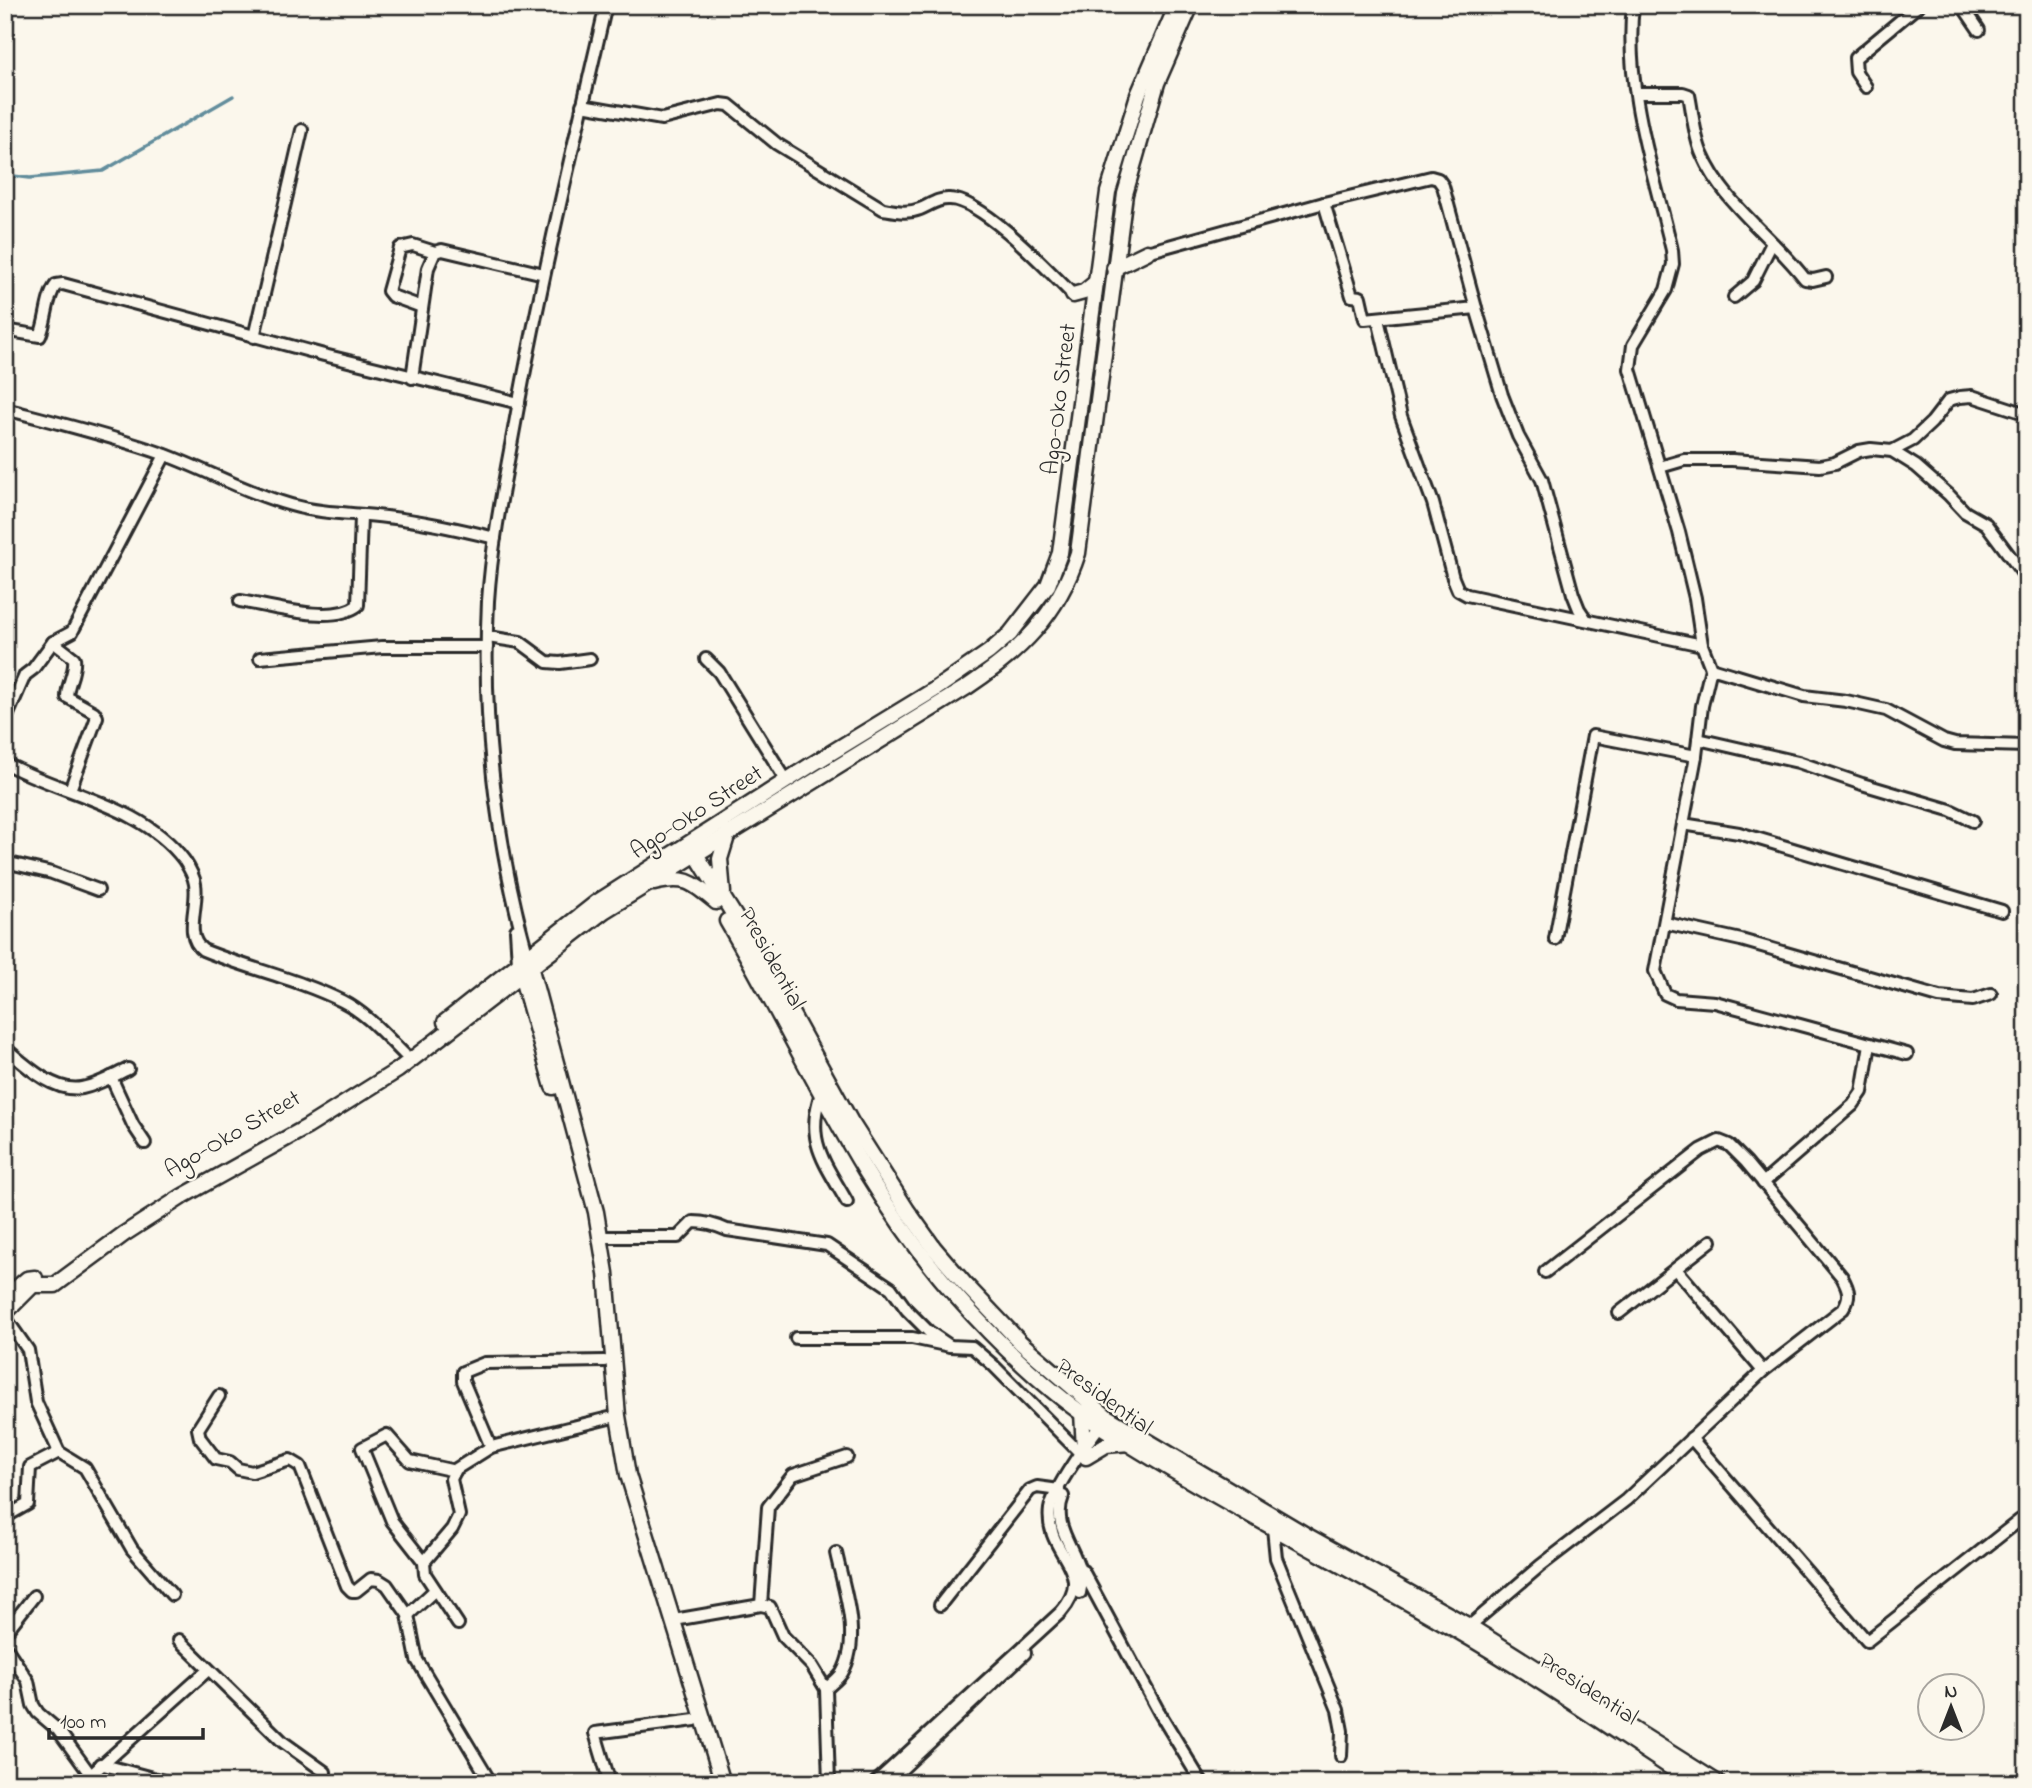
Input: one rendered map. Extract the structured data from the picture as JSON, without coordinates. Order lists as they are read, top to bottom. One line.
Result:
{"streets":{"main road":["Ago-Oko Street","Presidential"]},"crossings":[["Ago-Oko Street","Presidential"]],"scale_bar":"100 m","north":"top"}
